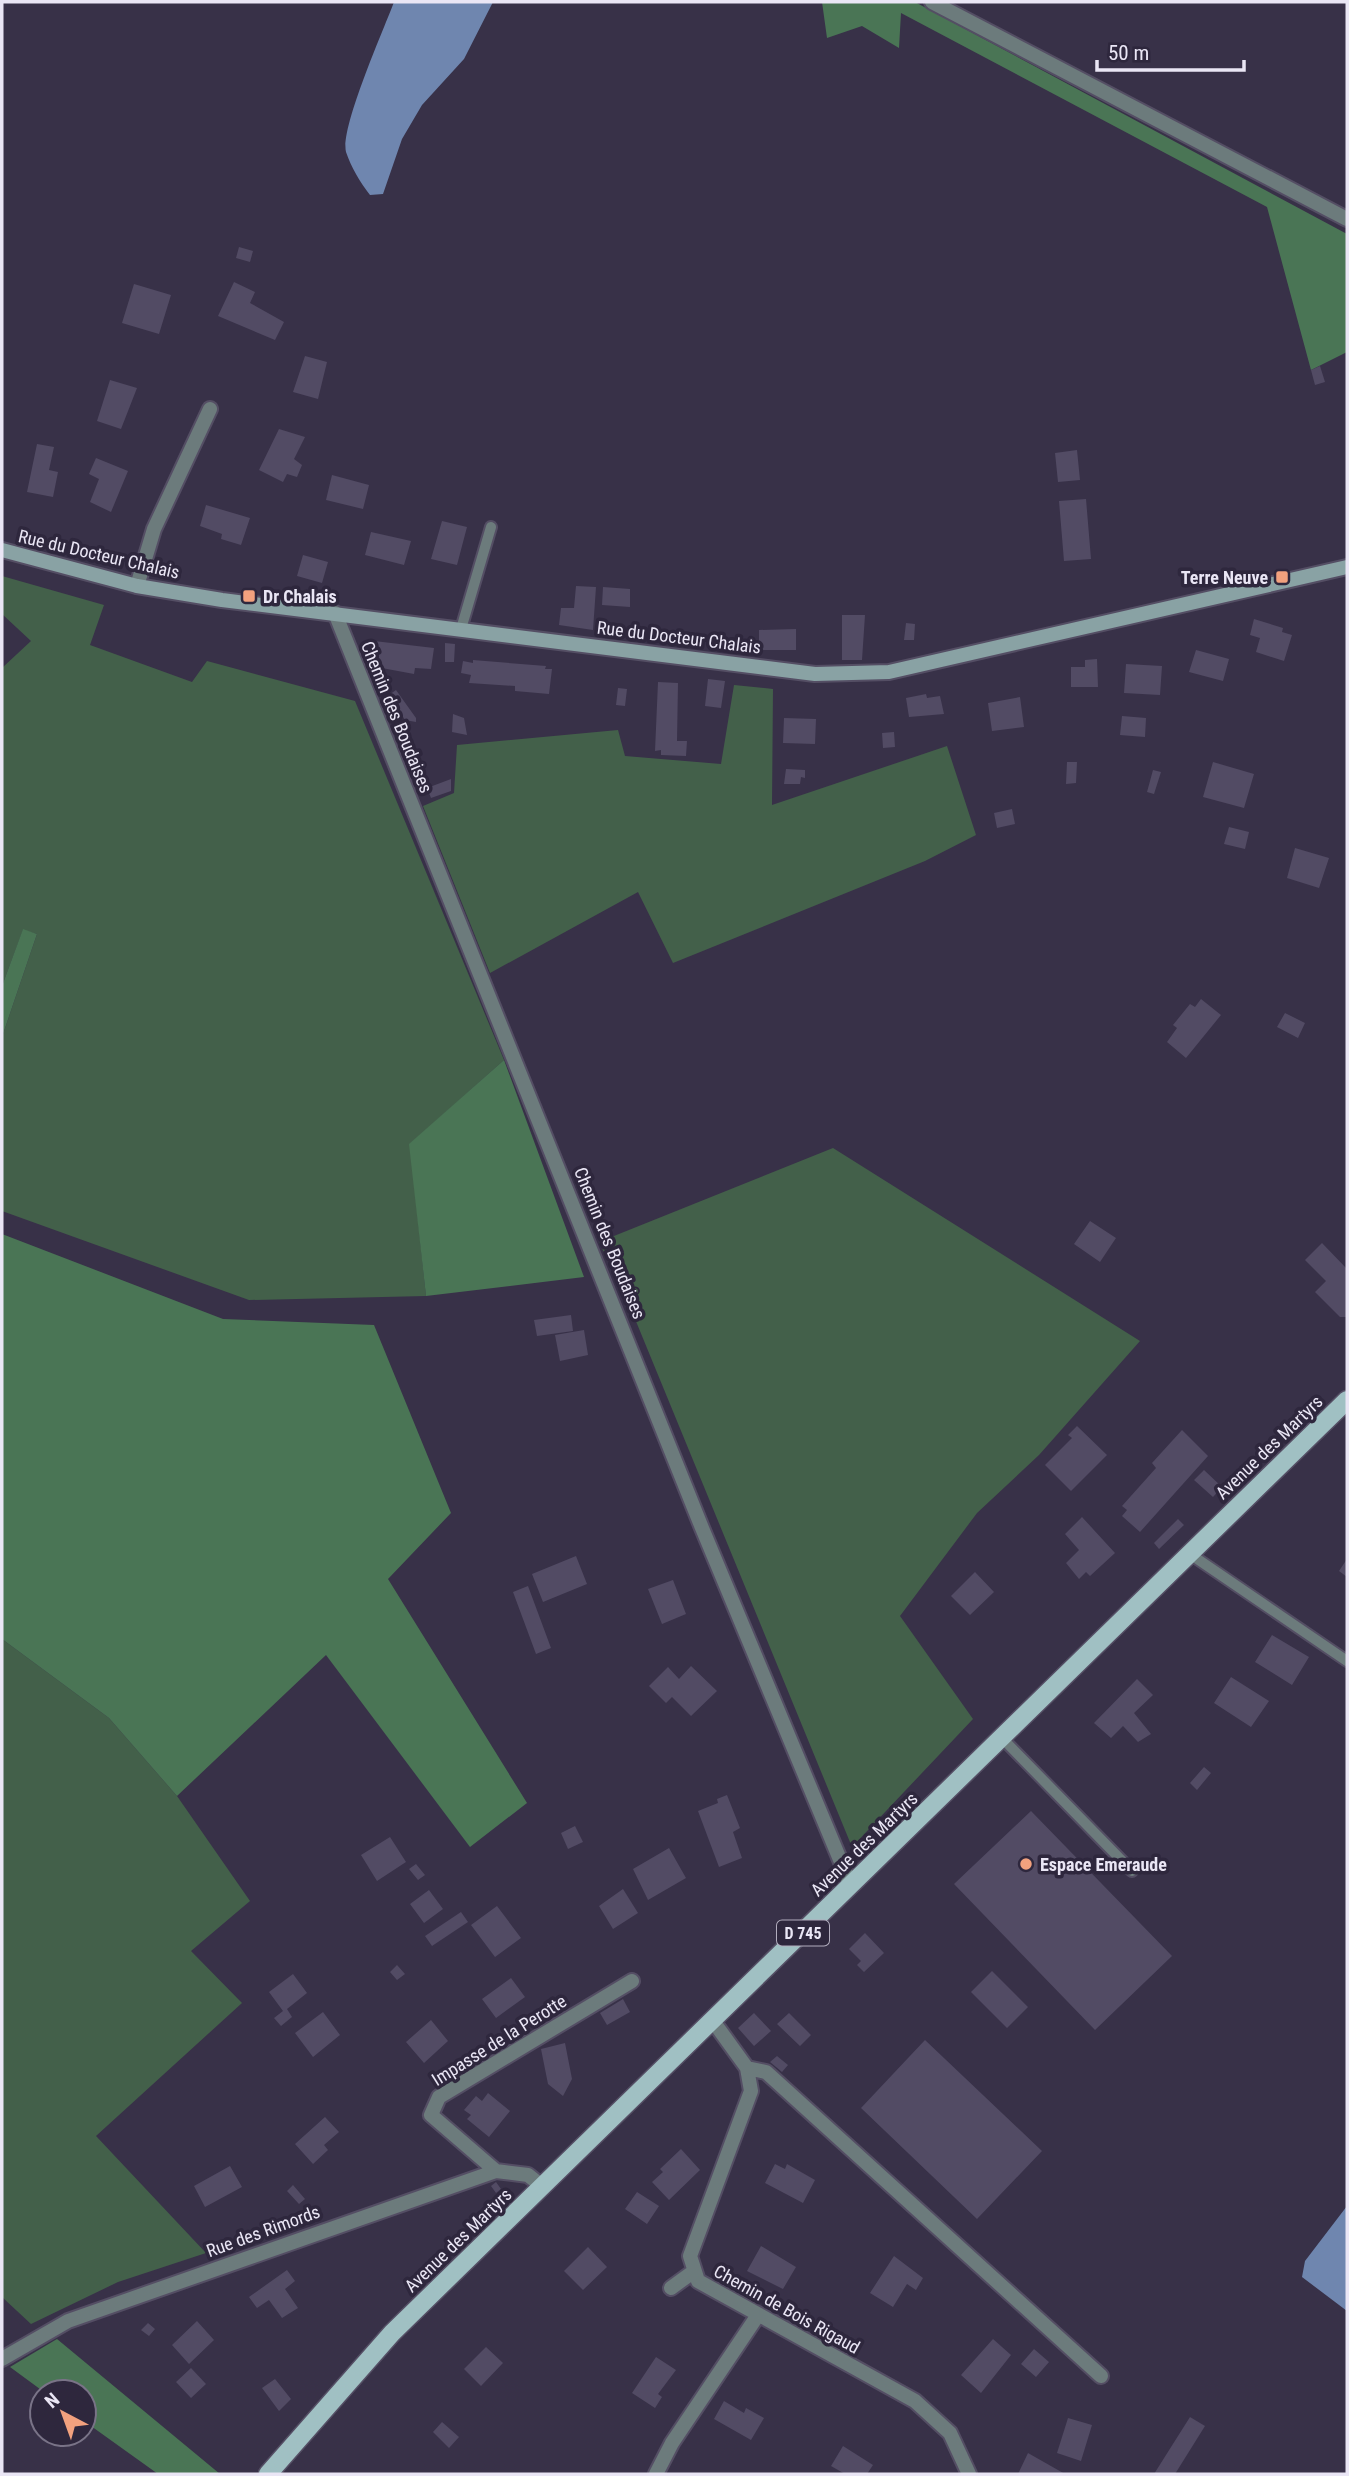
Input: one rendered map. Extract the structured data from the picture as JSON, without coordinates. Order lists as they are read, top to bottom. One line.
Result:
{"streets":{"main road":["Rue du Docteur Chalais","Avenue des Martyrs","D 745"],"street":["Chemin des Boudaises","Impasse de la Perotte","Rue des Rimords","Chemin de Bois Rigaud"]},"crossings":[["Rue du Docteur Chalais","Chemin des Boudaises"],["Chemin des Boudaises","Avenue des Martyrs"],["Avenue des Martyrs","Rue des Rimords"],["Impasse de la Perotte","Rue des Rimords"]],"places":{"transit":["Terre Neuve","Dr Chalais"],"other":["Espace Emeraude"]},"scale_bar":"50 m","north":"top left"}
